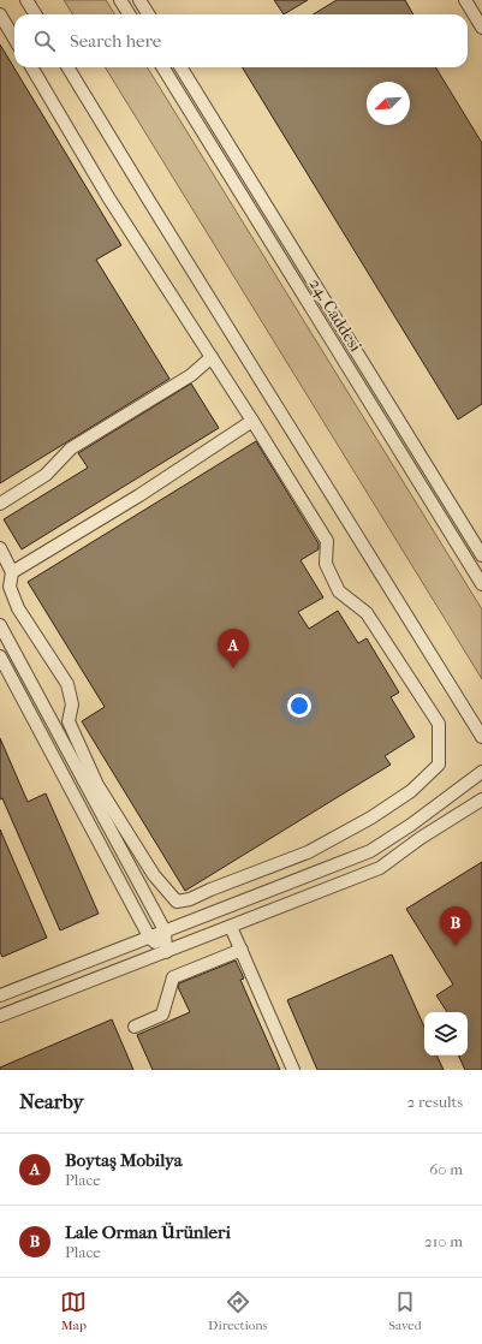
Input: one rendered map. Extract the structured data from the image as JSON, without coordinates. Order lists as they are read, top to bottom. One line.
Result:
{"streets":{"street":["24. Caddesi"]},"north":"bottom left","page":{"search":"Search here","pins":["A","B"],"heading":["Nearby","2 results"],"list":[{"mark":"A","name":"Boytaş Mobilya","note":"Place","value":"60 m"},{"mark":"B","name":"Lale Orman Ürünleri","note":"Place","value":"210 m"}],"nav":["Map","Directions","Saved"]}}
